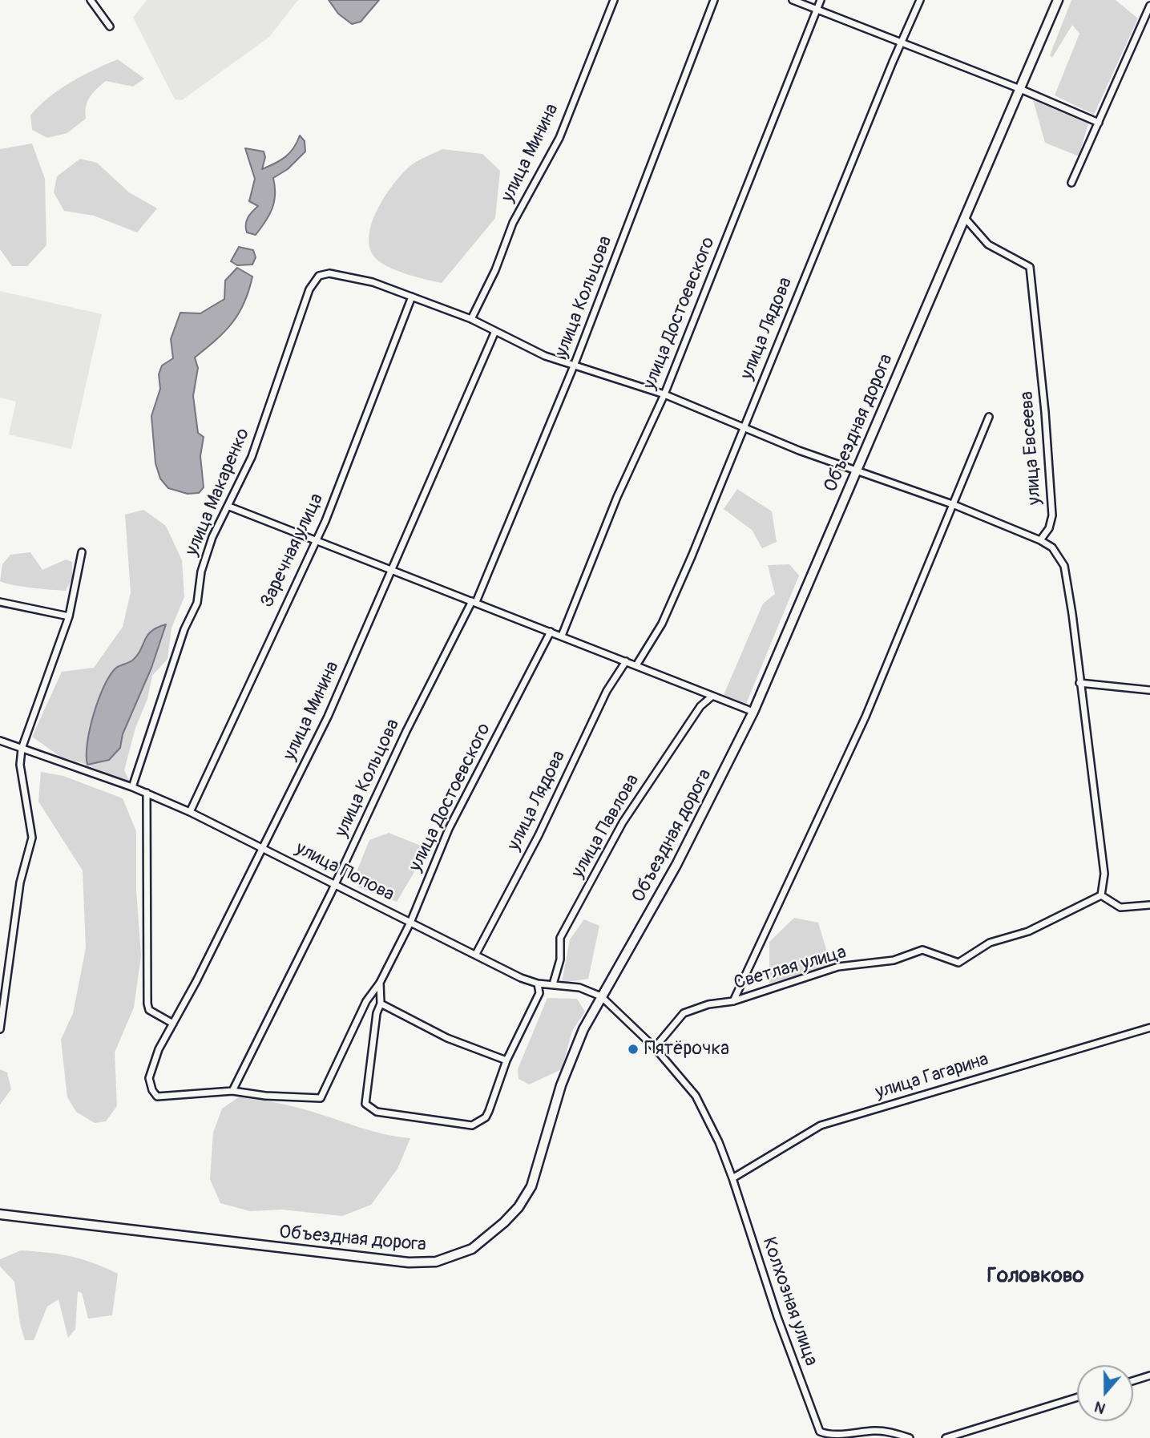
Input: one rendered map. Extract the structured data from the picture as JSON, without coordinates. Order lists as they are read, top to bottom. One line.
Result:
{"streets":{"main road":["Объездная дорога"],"street":["улица Минина","улица Кольцова","улица Достоевского","улица Лядова","улица Евсеева","улица Макаренко","Заречная улица","улица Павлова","улица Попова","Светлая улица","улица Гагарина","Колхозная улица"]},"crossings":[["улица Минина","улица Кольцова"],["улица Минина","улица Достоевского"],["улица Минина","улица Попова"],["улица Кольцова","улица Достоевского"],["улица Кольцова","улица Попова"],["улица Достоевского","улица Попова"],["улица Лядова","улица Попова"],["Объездная дорога","улица Евсеева"],["Объездная дорога","улица Попова"],["Объездная дорога","Колхозная улица"],["улица Макаренко","Заречная улица"],["улица Макаренко","улица Попова"],["Заречная улица","улица Попова"],["улица Павлова","улица Попова"],["улица Попова","Колхозная улица"],["Светлая улица","Колхозная улица"],["улица Гагарина","Колхозная улица"]],"districts":["Головково"],"places":["Пятёрочка"],"north":"bottom"}
